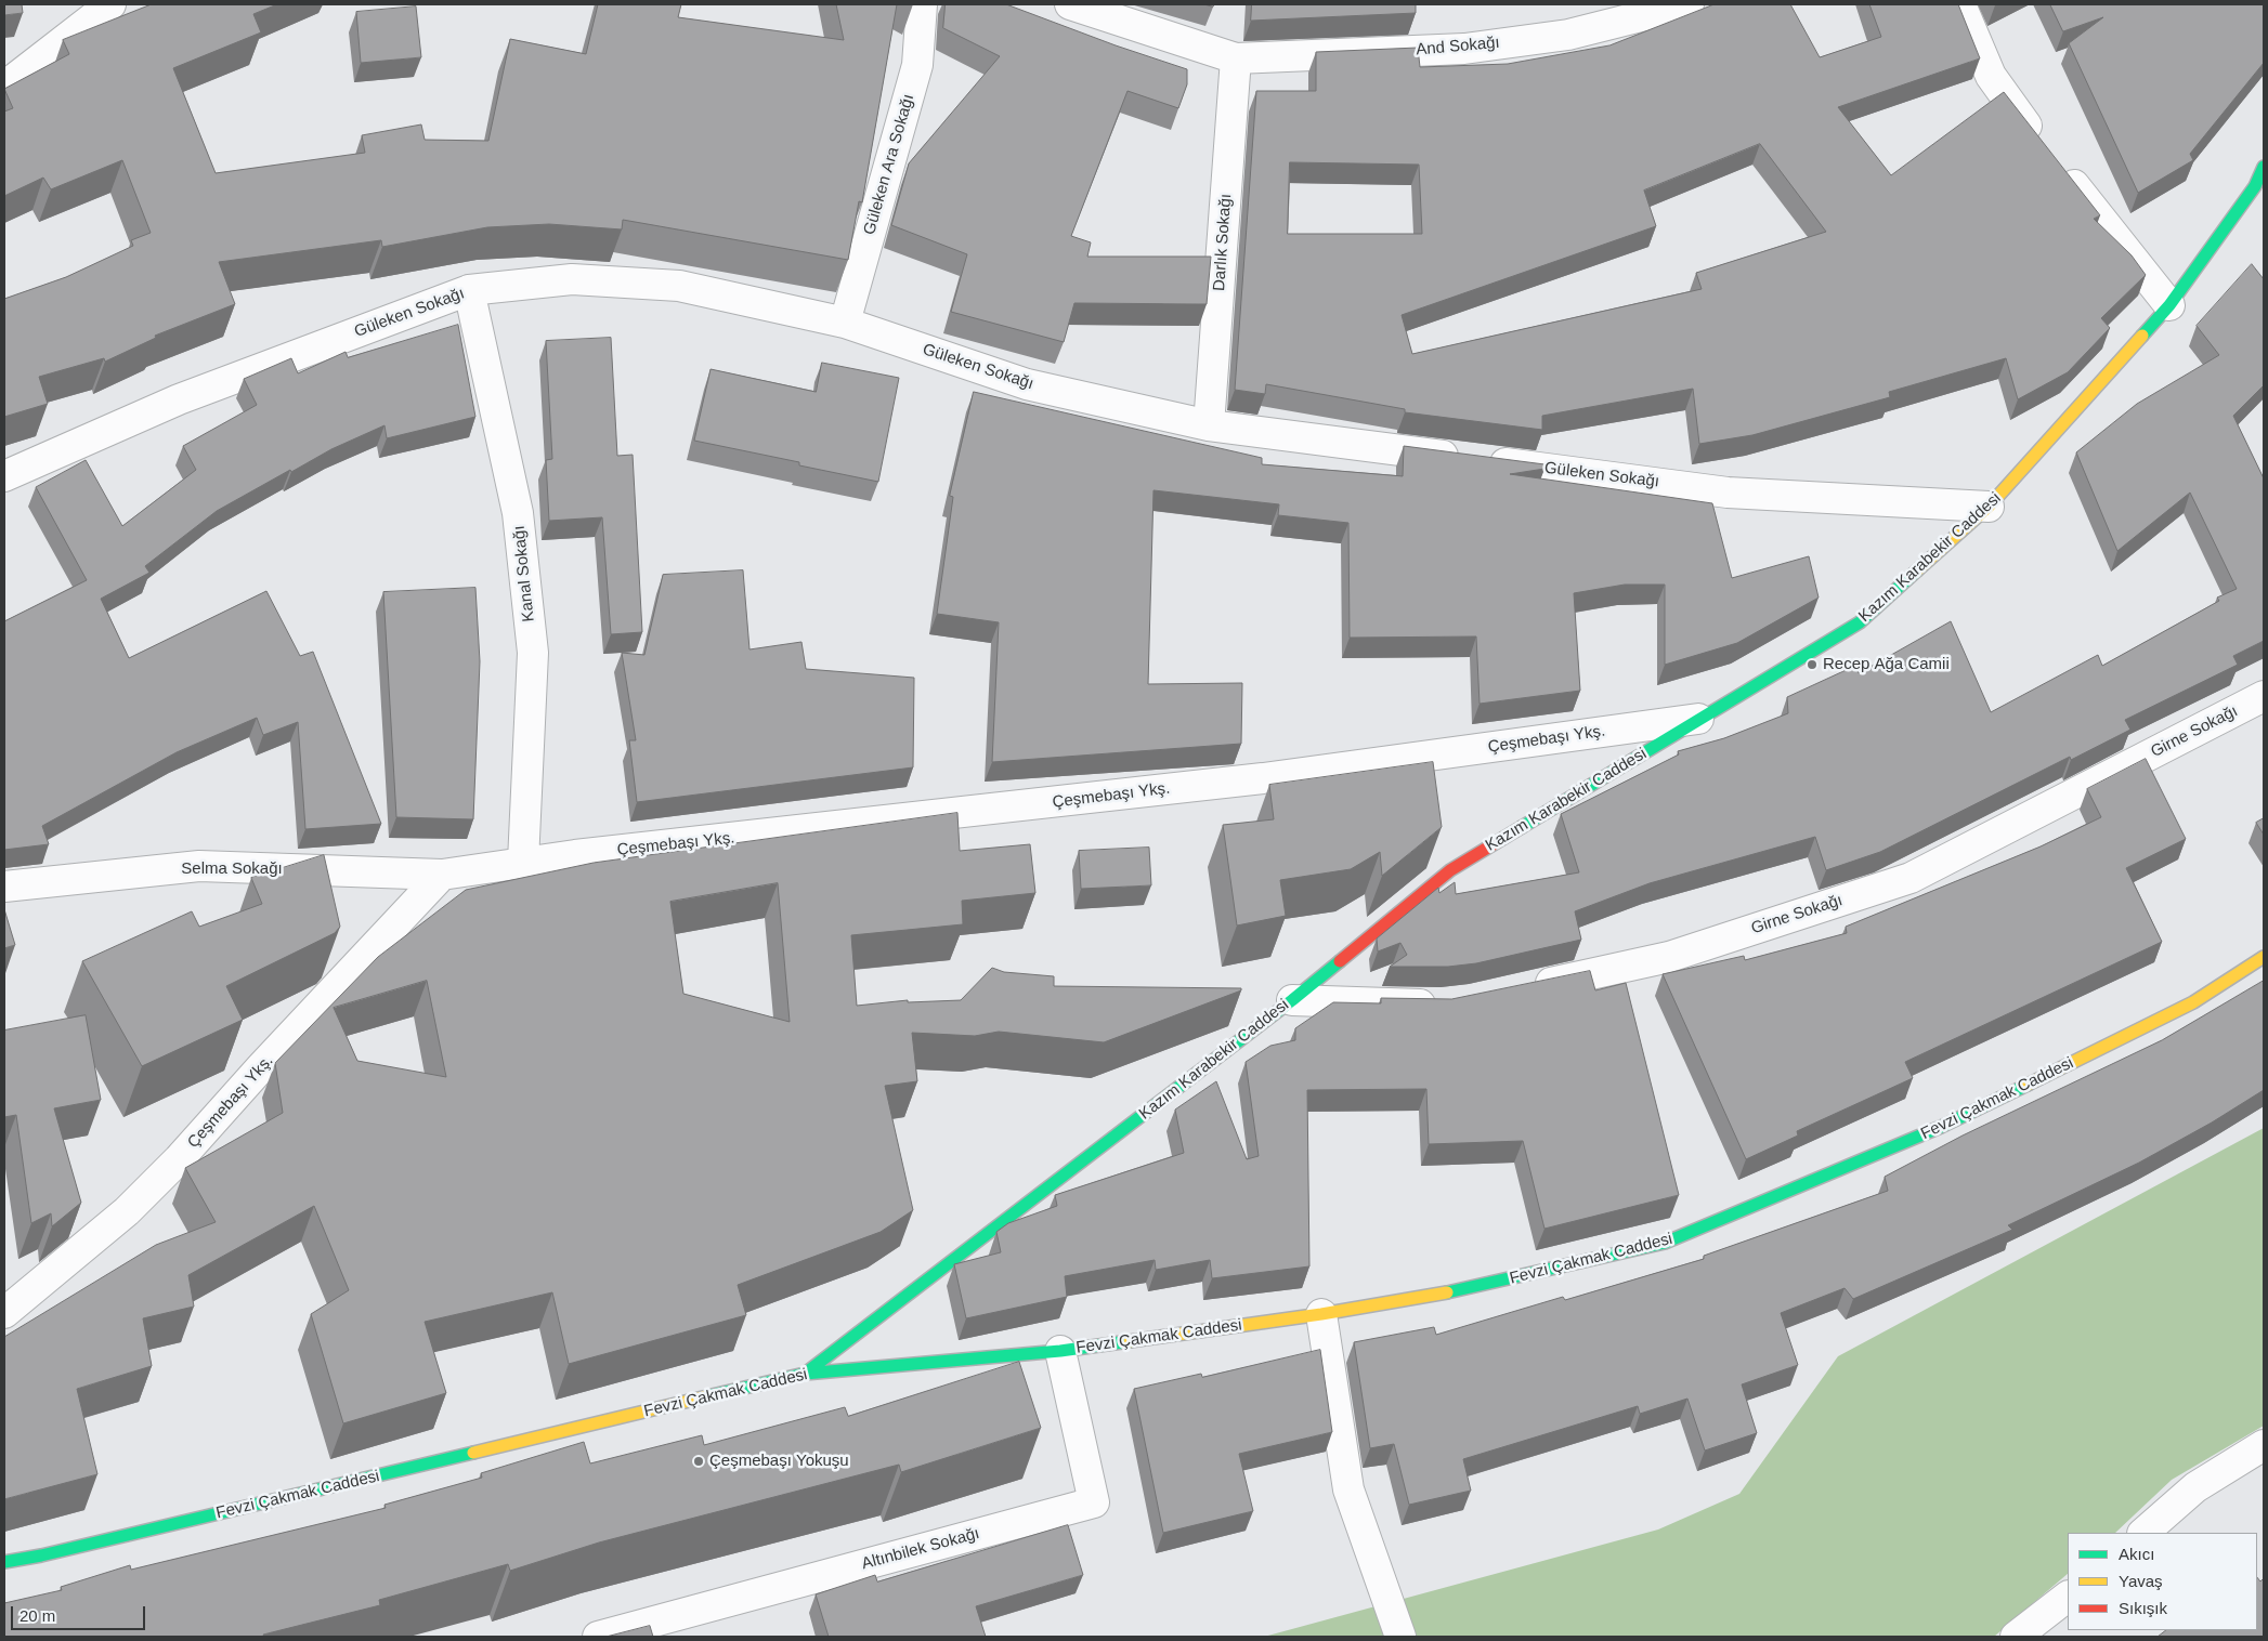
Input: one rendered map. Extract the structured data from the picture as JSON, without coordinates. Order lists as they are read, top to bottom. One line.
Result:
{"streets":{"street":["And Sokağı","Güleken Ara Sokağı","Darlık Sokağı","Güleken Sokağı","Kazım Karabekir Caddesi","Kanal Sokağı","Girne Sokağı","Çeşmebaşı Ykş.","Selma Sokağı","Fevzi Çakmak Caddesi","Altınbilek Sokağı"]},"crossings":[["And Sokağı","Darlık Sokağı"],["Güleken Ara Sokağı","Güleken Sokağı"],["Darlık Sokağı","Güleken Sokağı"],["Güleken Sokağı","Kazım Karabekir Caddesi"],["Güleken Sokağı","Kanal Sokağı"],["Kazım Karabekir Caddesi","Çeşmebaşı Ykş."],["Kazım Karabekir Caddesi","Fevzi Çakmak Caddesi"],["Kanal Sokağı","Çeşmebaşı Ykş."],["Kanal Sokağı","Selma Sokağı"],["Çeşmebaşı Ykş.","Selma Sokağı"],["Fevzi Çakmak Caddesi","Altınbilek Sokağı"]],"places":["Recep Ağa Camii","Çeşmebaşı Yokuşu"],"legend":["Akıcı","Yavaş","Sıkışık"],"scale_bar":"20 m"}
